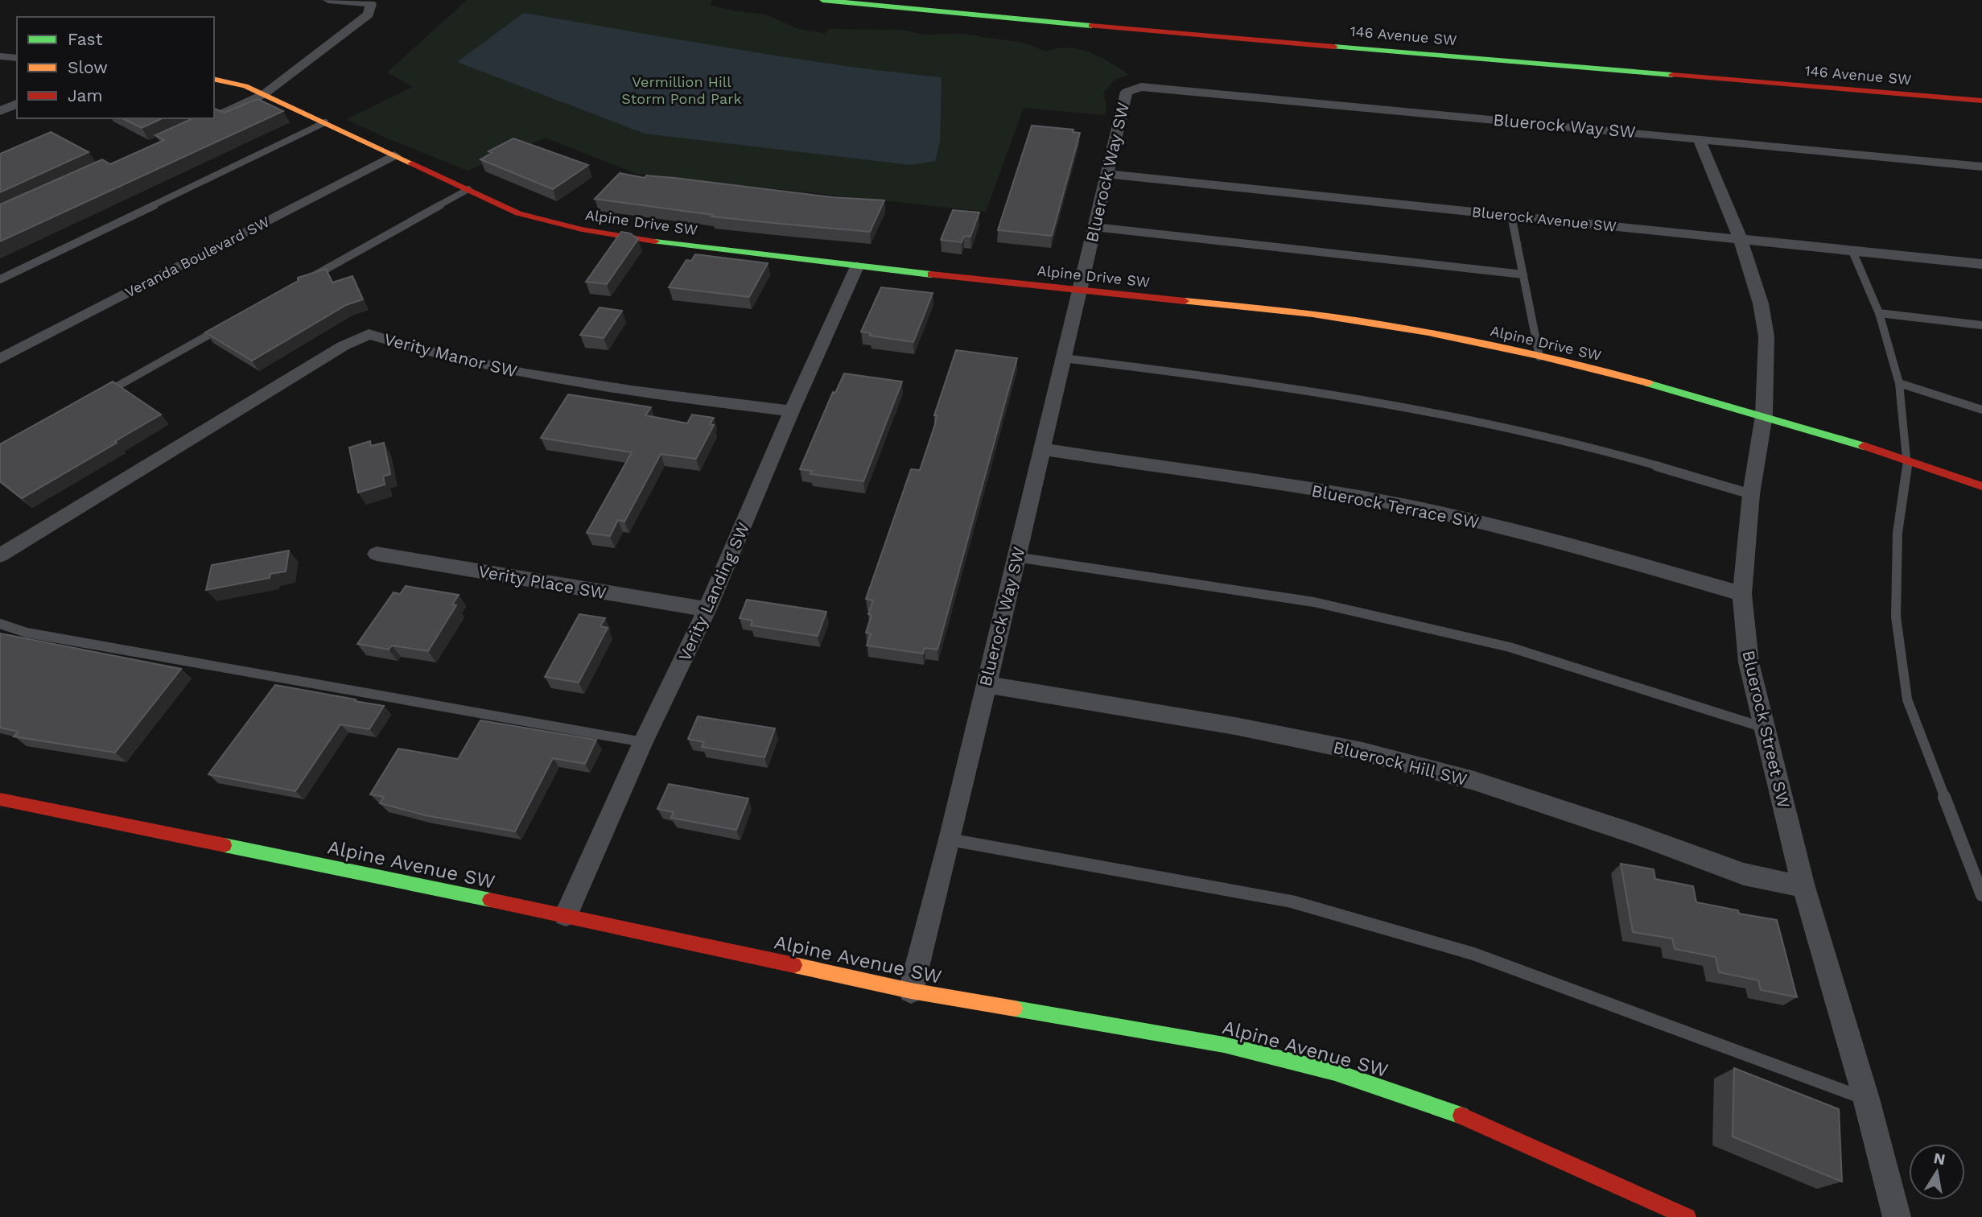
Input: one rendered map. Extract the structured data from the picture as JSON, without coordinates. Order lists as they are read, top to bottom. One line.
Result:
{"streets":{"street":["146 Avenue SW","Bluerock Way SW","Bluerock Avenue SW","Alpine Drive SW","Veranda Boulevard SW","Verity Manor SW","Bluerock Terrace SW","Verity Place SW","Verity Landing SW","Bluerock Street SW","Bluerock Hill SW","Alpine Avenue SW"]},"crossings":[["Bluerock Way SW","Bluerock Avenue SW"],["Bluerock Way SW","Alpine Drive SW"],["Bluerock Way SW","Bluerock Terrace SW"],["Bluerock Way SW","Bluerock Street SW"],["Bluerock Way SW","Bluerock Hill SW"],["Bluerock Way SW","Alpine Avenue SW"],["Bluerock Avenue SW","Bluerock Street SW"],["Alpine Drive SW","Veranda Boulevard SW"],["Alpine Drive SW","Verity Landing SW"],["Alpine Drive SW","Bluerock Street SW"],["Verity Manor SW","Verity Landing SW"],["Bluerock Terrace SW","Bluerock Street SW"],["Verity Place SW","Verity Landing SW"],["Verity Landing SW","Alpine Avenue SW"],["Bluerock Street SW","Bluerock Hill SW"]],"parks":["Vermillion Hill Storm Pond Park"],"legend":["Fast","Slow","Jam"],"north":"top"}
